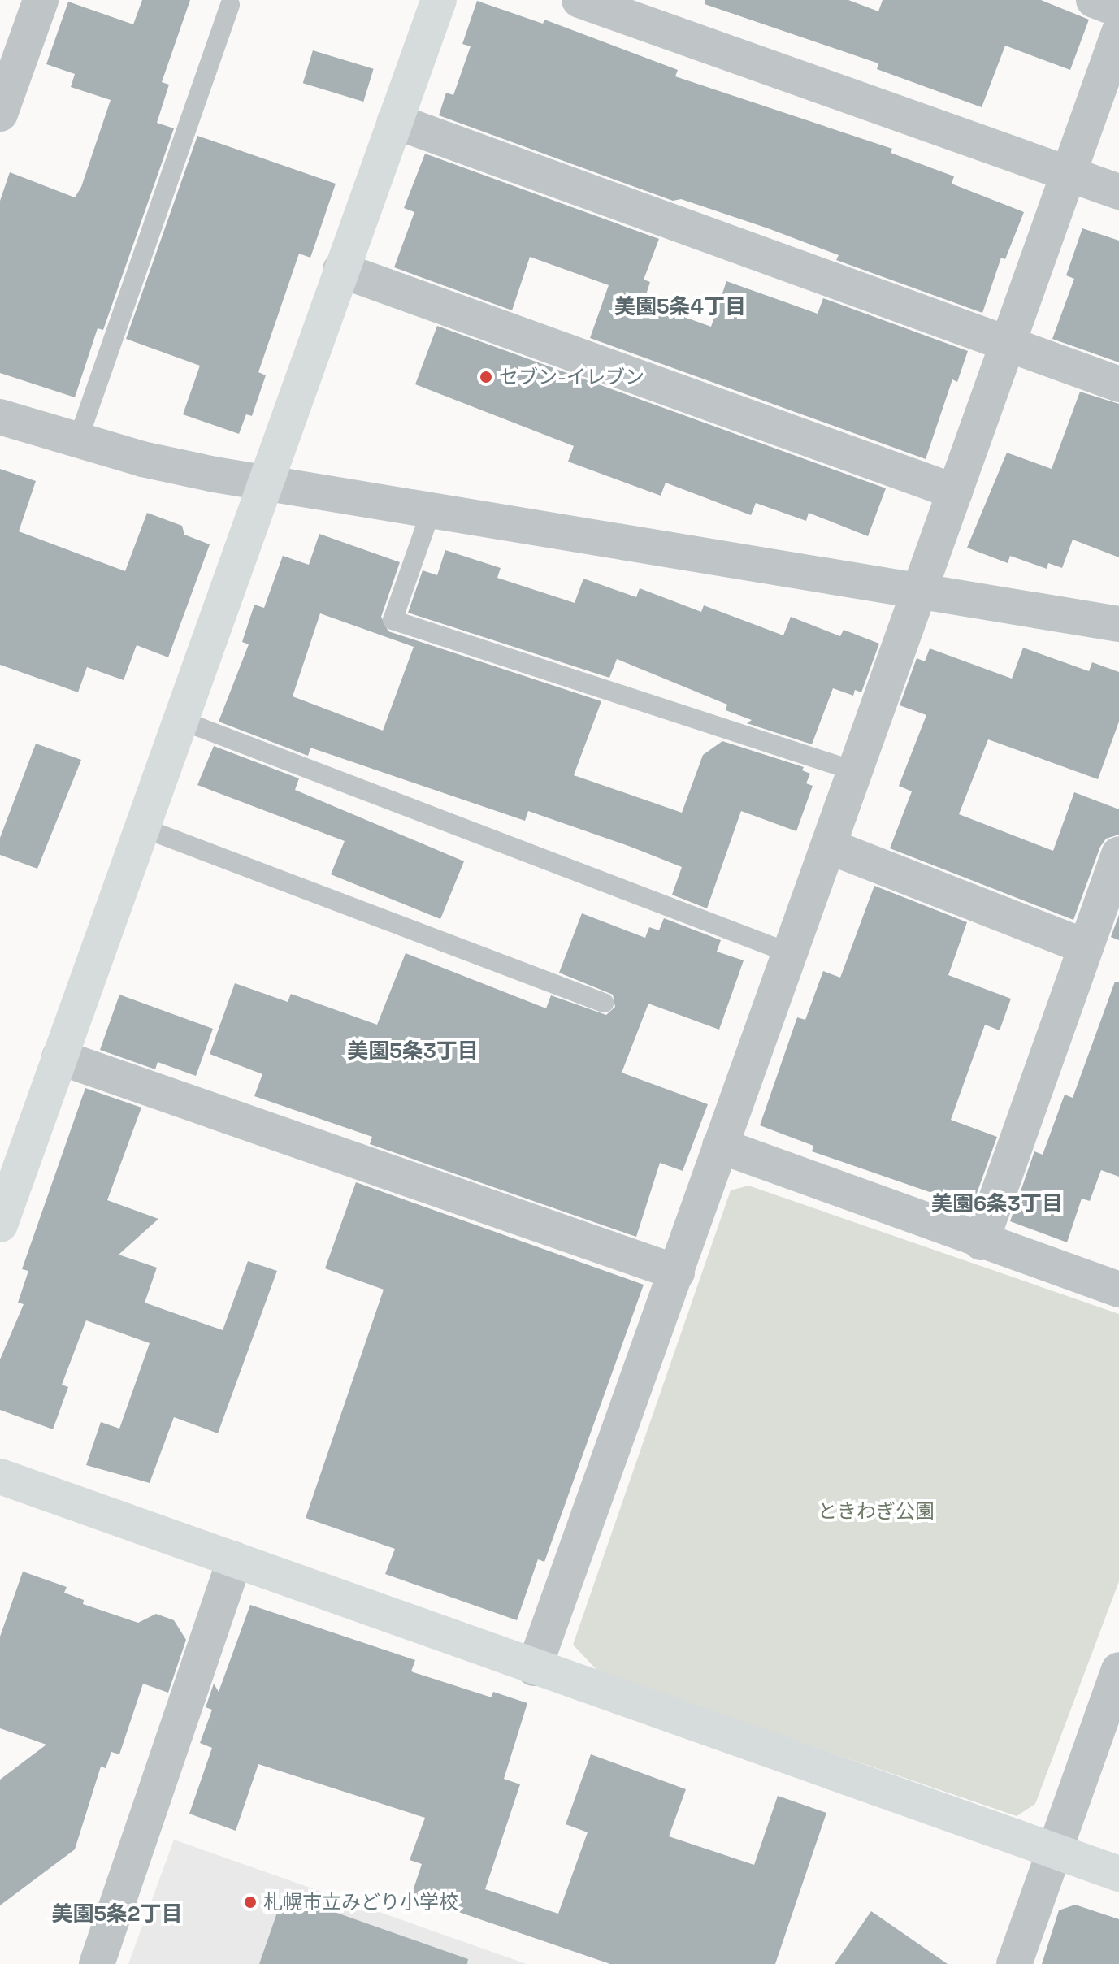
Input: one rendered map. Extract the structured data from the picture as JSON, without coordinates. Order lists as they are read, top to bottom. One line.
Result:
{"districts":["美園5条4丁目","美園5条3丁目","美園6条3丁目","美園5条2丁目"],"parks":["ときわぎ公園"],"places":["セブン-イレブン","札幌市立みどり小学校"]}
